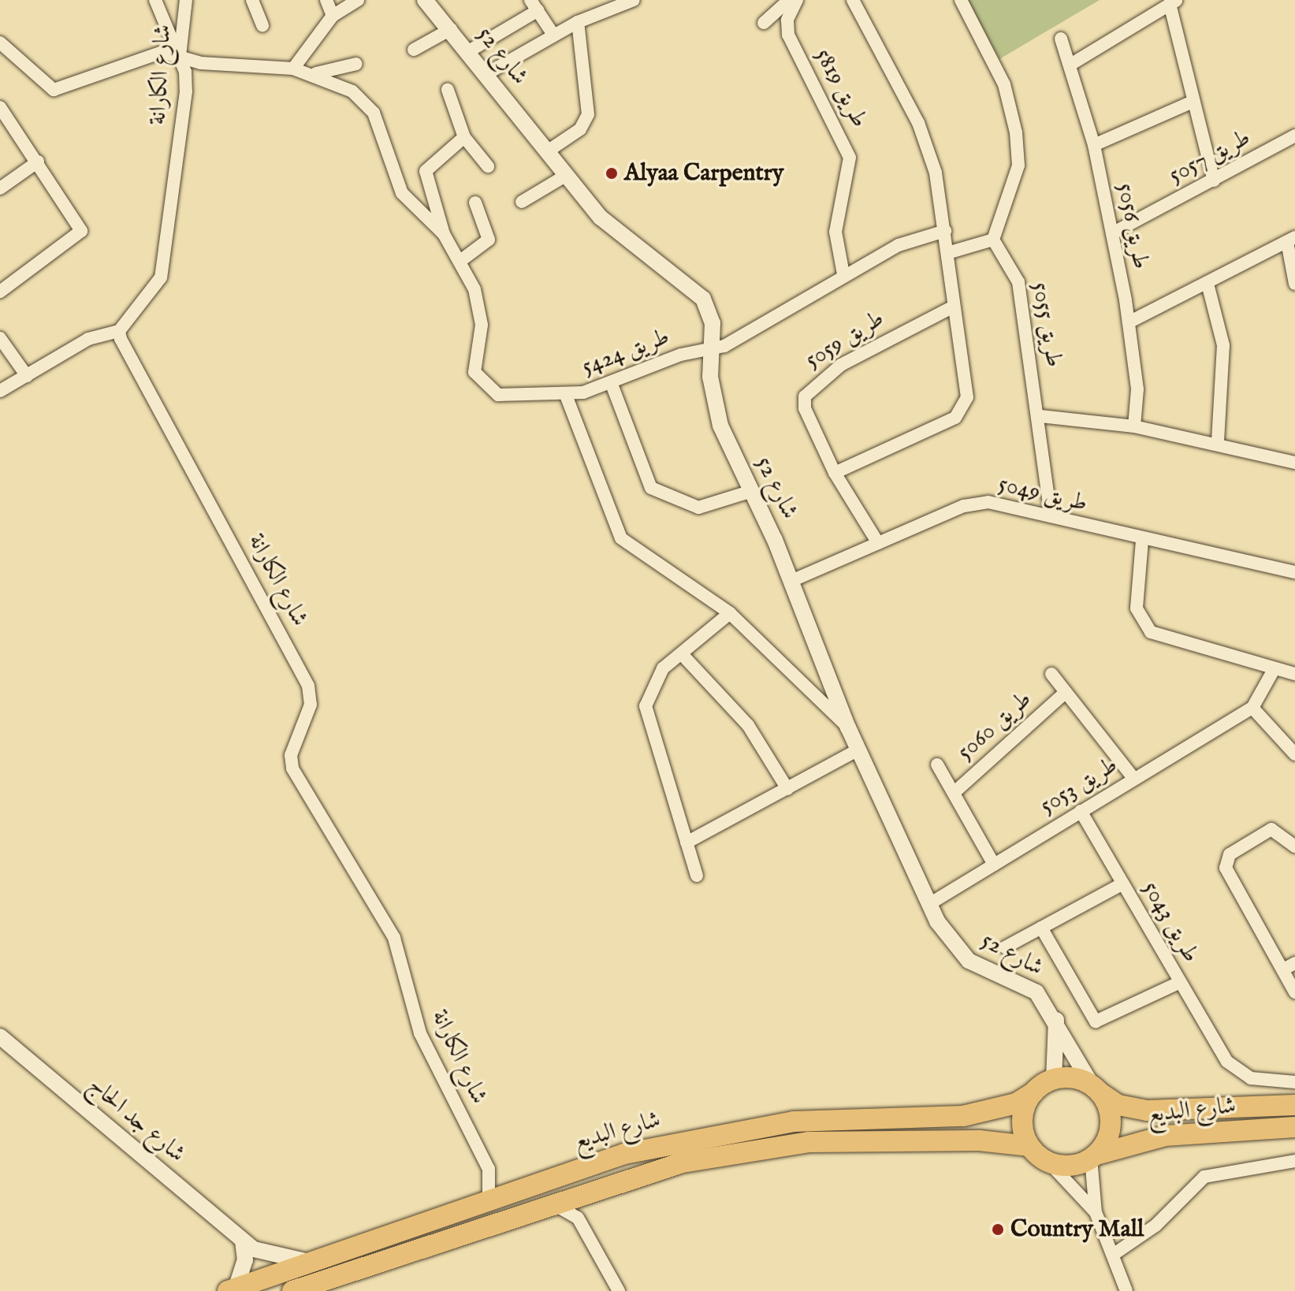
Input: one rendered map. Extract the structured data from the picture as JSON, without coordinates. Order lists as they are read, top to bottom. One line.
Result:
{"streets":{"main road":["شارع البديع"],"street":["شارع 52","شارع الكارانة","طريق 5819","طريق 5057","طريق 5056","طريق 5055","طريق 5059","طريق 5424","طريق 5049","طريق 5060","طريق 5053","طريق 5043","شارع جد الحاج"]},"crossings":[["شارع 52","طريق 5424"],["شارع 52","طريق 5049"],["شارع 52","طريق 5053"],["شارع 52","شارع البديع"],["شارع الكارانة","شارع البديع"],["طريق 5057","طريق 5056"],["طريق 5055","طريق 5049"],["طريق 5059","طريق 5049"],["طريق 5060","طريق 5053"],["طريق 5053","طريق 5043"],["شارع البديع","شارع جد الحاج"]],"places":["Alyaa Carpentry","Country Mall"]}
